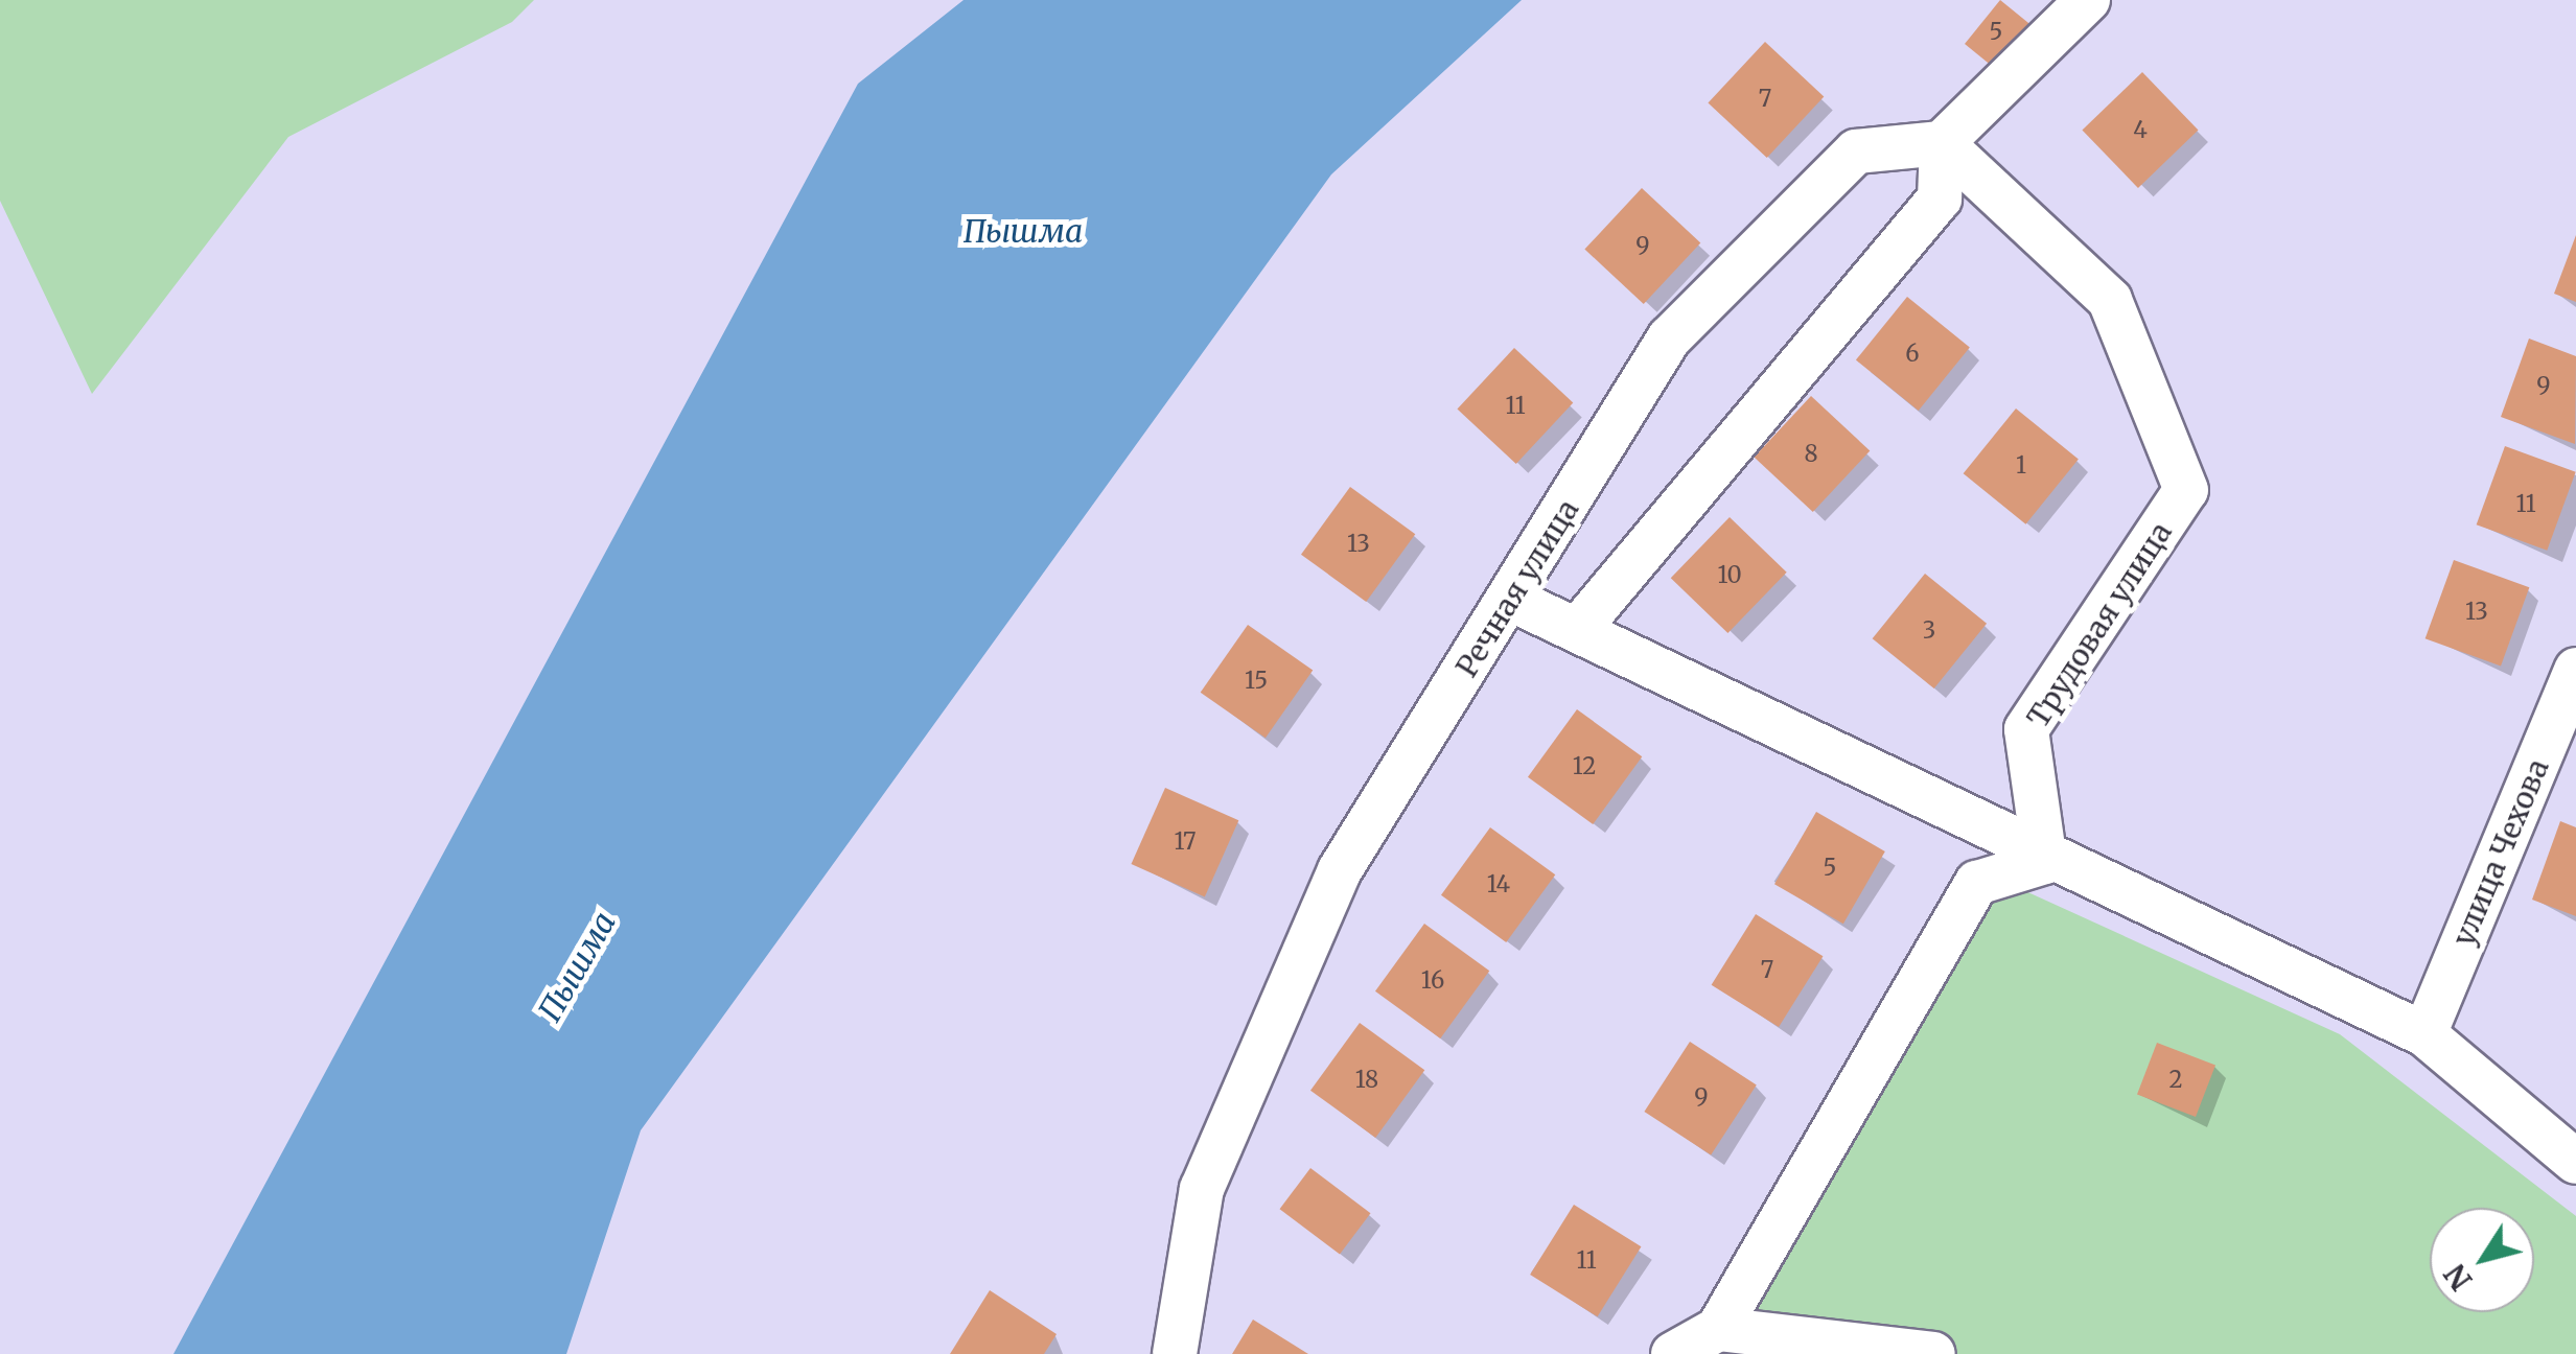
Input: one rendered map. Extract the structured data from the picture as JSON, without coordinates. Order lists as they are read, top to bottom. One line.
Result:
{"streets":{"street":["Речная улица","Трудовая улица","улица Чехова"]},"crossings":[["Речная улица","Трудовая улица"]],"water":["Пышма"],"house_numbers":["5","7","4","9","6","9","11","8","1","11","13","10","13","3","15","12","17","5","14","7","16","18","2","9","11"],"north":"bottom left"}
